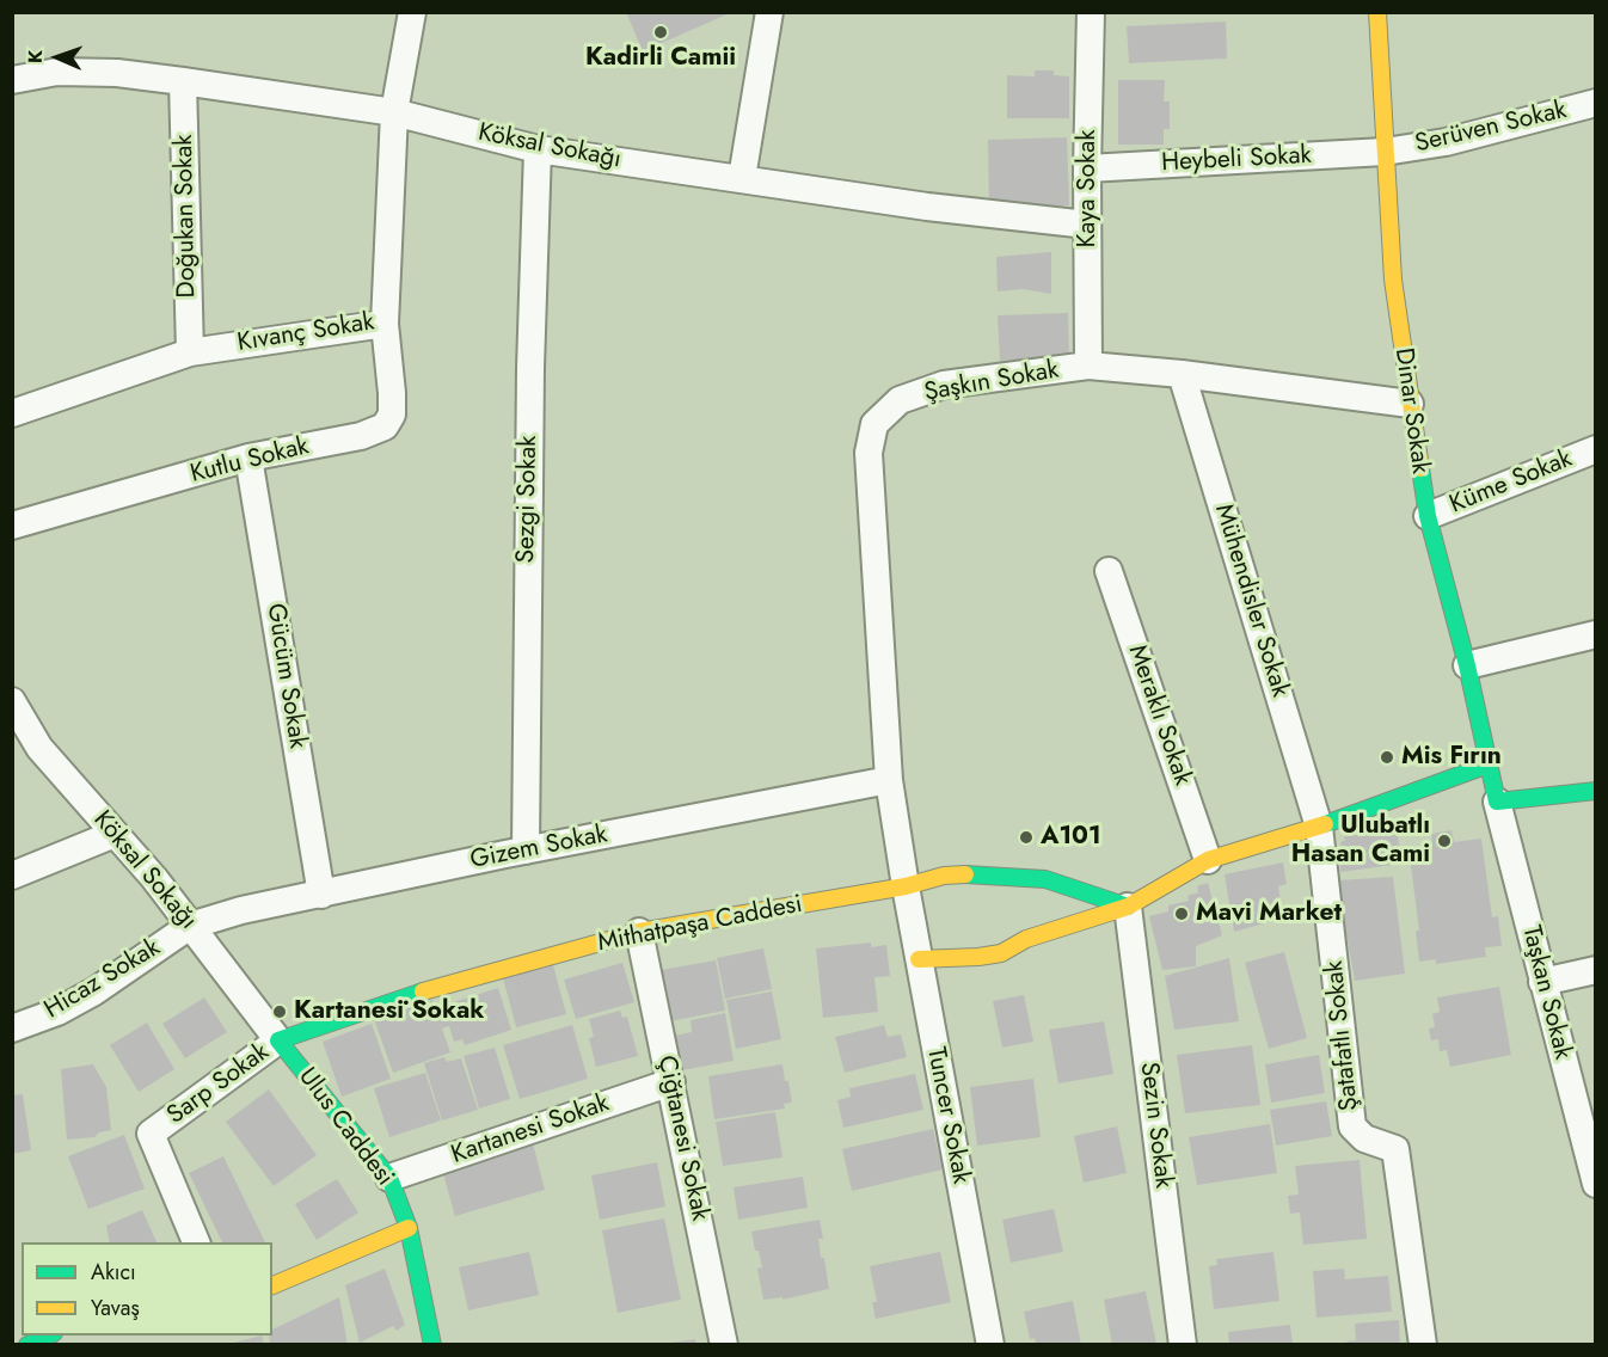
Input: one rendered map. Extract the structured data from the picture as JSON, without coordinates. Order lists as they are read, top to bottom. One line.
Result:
{"streets":{"street":["Serüven Sokak","Köksal Sokağı","Heybeli Sokak","Kaya Sokak","Doğukan Sokak","Kıvanç Sokak","Şaşkın Sokak","Dinar Sokak","Kutlu Sokak","Küme Sokak","Sezgi Sokak","Mühendisler Sokak","Gücüm Sokak","Meraklı Sokak","Gizem Sokak","Mithatpaşa Caddesi","Hicaz Sokak","Taşkan Sokak","Şatafatlı Sokak","Sarp Sokak","Tuncer Sokak","Sezin Sokak","Ulus Caddesi","Kartanesi Sokak","Çiğtanesi Sokak"]},"crossings":[["Serüven Sokak","Heybeli Sokak"],["Serüven Sokak","Dinar Sokak"],["Köksal Sokağı","Kaya Sokak"],["Köksal Sokağı","Doğukan Sokak"],["Köksal Sokağı","Kıvanç Sokak"],["Köksal Sokağı","Sezgi Sokak"],["Köksal Sokağı","Gizem Sokak"],["Köksal Sokağı","Mithatpaşa Caddesi"],["Köksal Sokağı","Hicaz Sokak"],["Köksal Sokağı","Sarp Sokak"],["Köksal Sokağı","Ulus Caddesi"],["Heybeli Sokak","Kaya Sokak"],["Heybeli Sokak","Dinar Sokak"],["Kaya Sokak","Şaşkın Sokak"],["Doğukan Sokak","Kıvanç Sokak"],["Kıvanç Sokak","Kutlu Sokak"],["Şaşkın Sokak","Dinar Sokak"],["Şaşkın Sokak","Mühendisler Sokak"],["Şaşkın Sokak","Gizem Sokak"],["Şaşkın Sokak","Mithatpaşa Caddesi"],["Şaşkın Sokak","Tuncer Sokak"],["Dinar Sokak","Küme Sokak"],["Dinar Sokak","Taşkan Sokak"],["Kutlu Sokak","Gücüm Sokak"],["Sezgi Sokak","Gizem Sokak"],["Mühendisler Sokak","Şatafatlı Sokak"],["Gücüm Sokak","Gizem Sokak"],["Gizem Sokak","Hicaz Sokak"],["Mithatpaşa Caddesi","Sarp Sokak"],["Mithatpaşa Caddesi","Tuncer Sokak"],["Mithatpaşa Caddesi","Sezin Sokak"],["Mithatpaşa Caddesi","Ulus Caddesi"],["Mithatpaşa Caddesi","Çiğtanesi Sokak"],["Sarp Sokak","Ulus Caddesi"],["Ulus Caddesi","Kartanesi Sokak"],["Kartanesi Sokak","Çiğtanesi Sokak"]],"places":["Kadirli Camii","Mis Fırın","A101","Ulubatlı Hasan Cami","Mavi Market","Kartanesi̇ Sokak"],"legend":["Akıcı","Yavaş"],"north":"left"}
